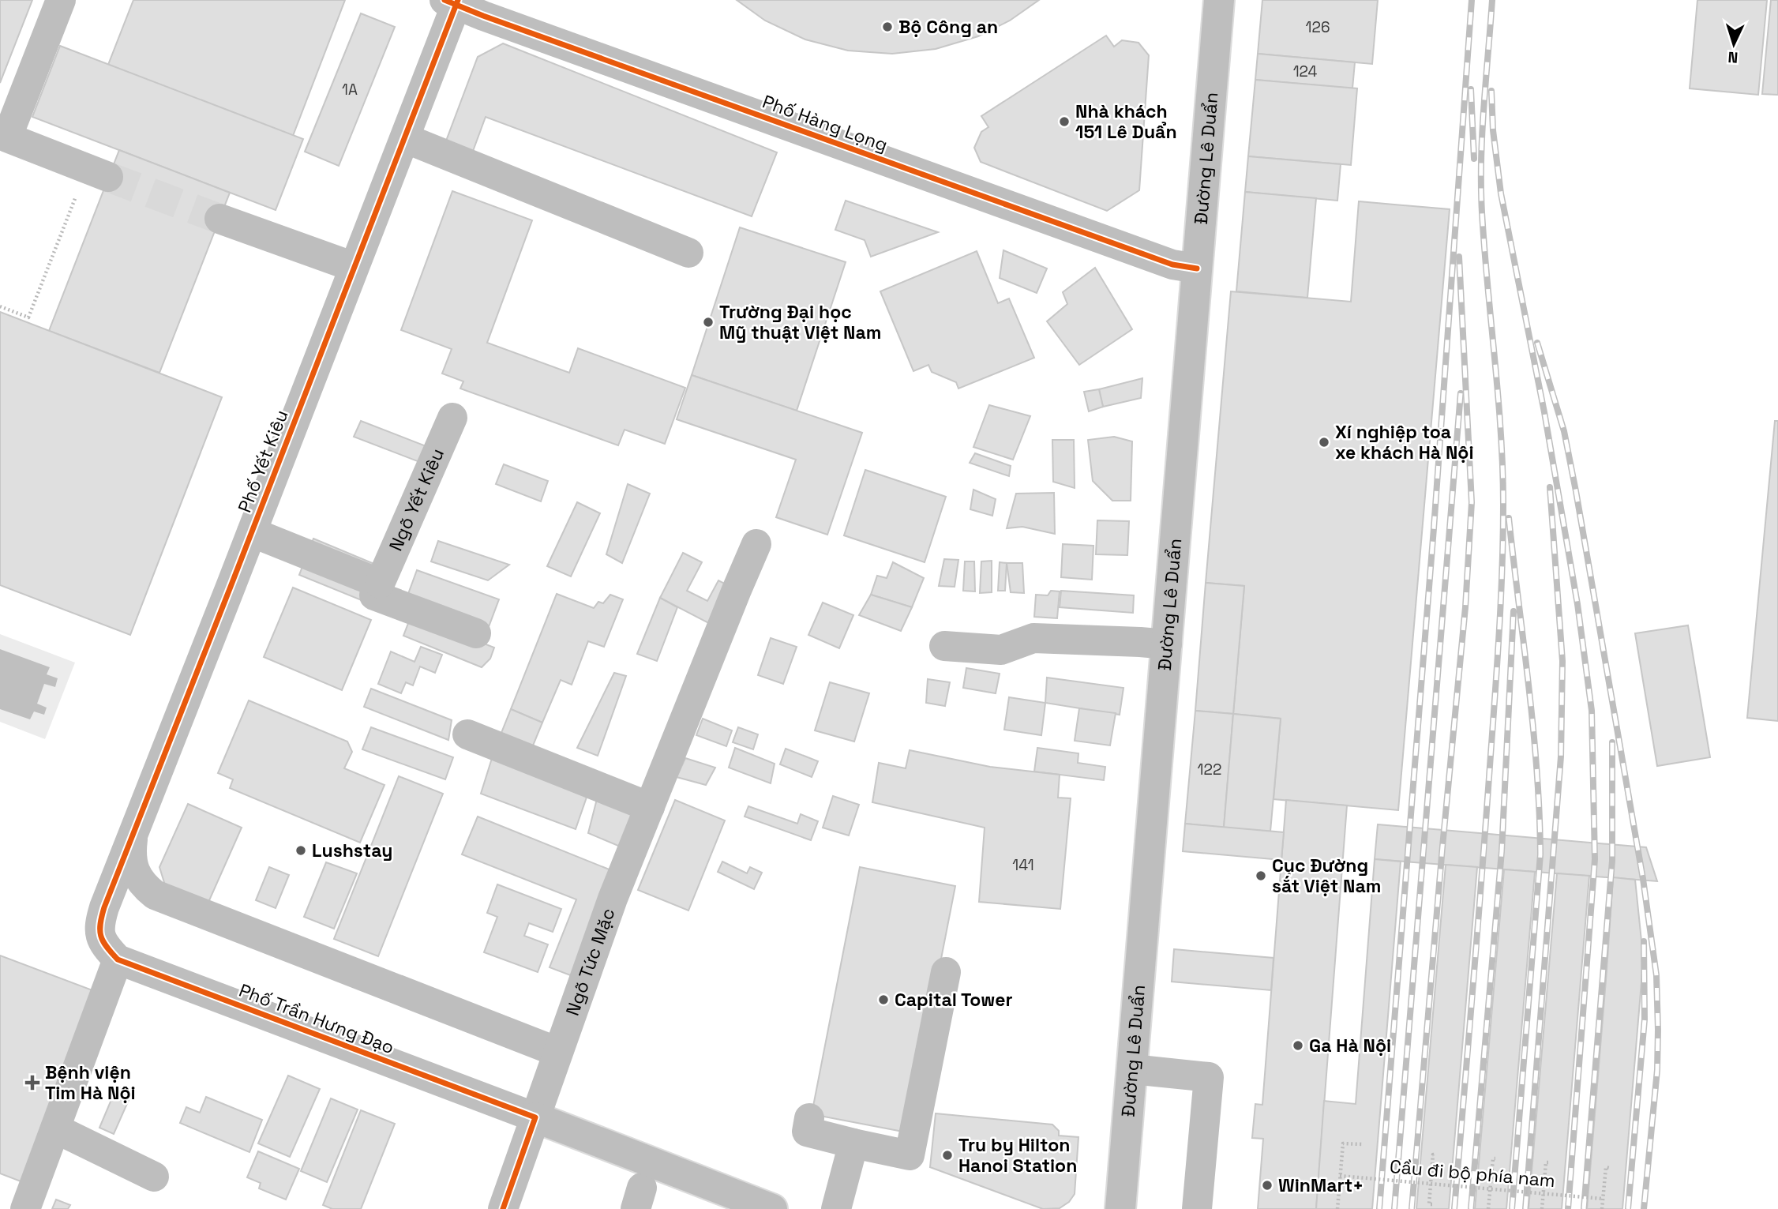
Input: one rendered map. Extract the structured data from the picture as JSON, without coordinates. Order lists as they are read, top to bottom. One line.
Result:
{"streets":{"street":["Phố Hàng Lọng","Đường Lê Duẩn","Phố Yết Kiêu","Ngõ Yết Kiêu","Ngõ Tức Mặc","Phố Trần Hưng Đạo"],"path":["Cầu đi bộ phía nam"]},"crossings":[["Phố Hàng Lọng","Đường Lê Duẩn"],["Phố Hàng Lọng","Phố Yết Kiêu"],["Phố Yết Kiêu","Phố Trần Hưng Đạo"],["Ngõ Tức Mặc","Phố Trần Hưng Đạo"]],"places":{"other":["Bộ Công an","Nhà khách 151 Lê Duẩn","Trường Đại học Mỹ thuật Việt Nam","Xí nghiệp toa xe khách Hà Nội","Lushstay","Cục Đường sắt Việt Nam","Capital Tower","Ga Hà Nội","Tru by Hilton Hanoi Station","WinMart+"],"health":["Bệnh viện Tim Hà Nội"]},"house_numbers":["126","124","1A","122","141"],"north":"bottom"}
